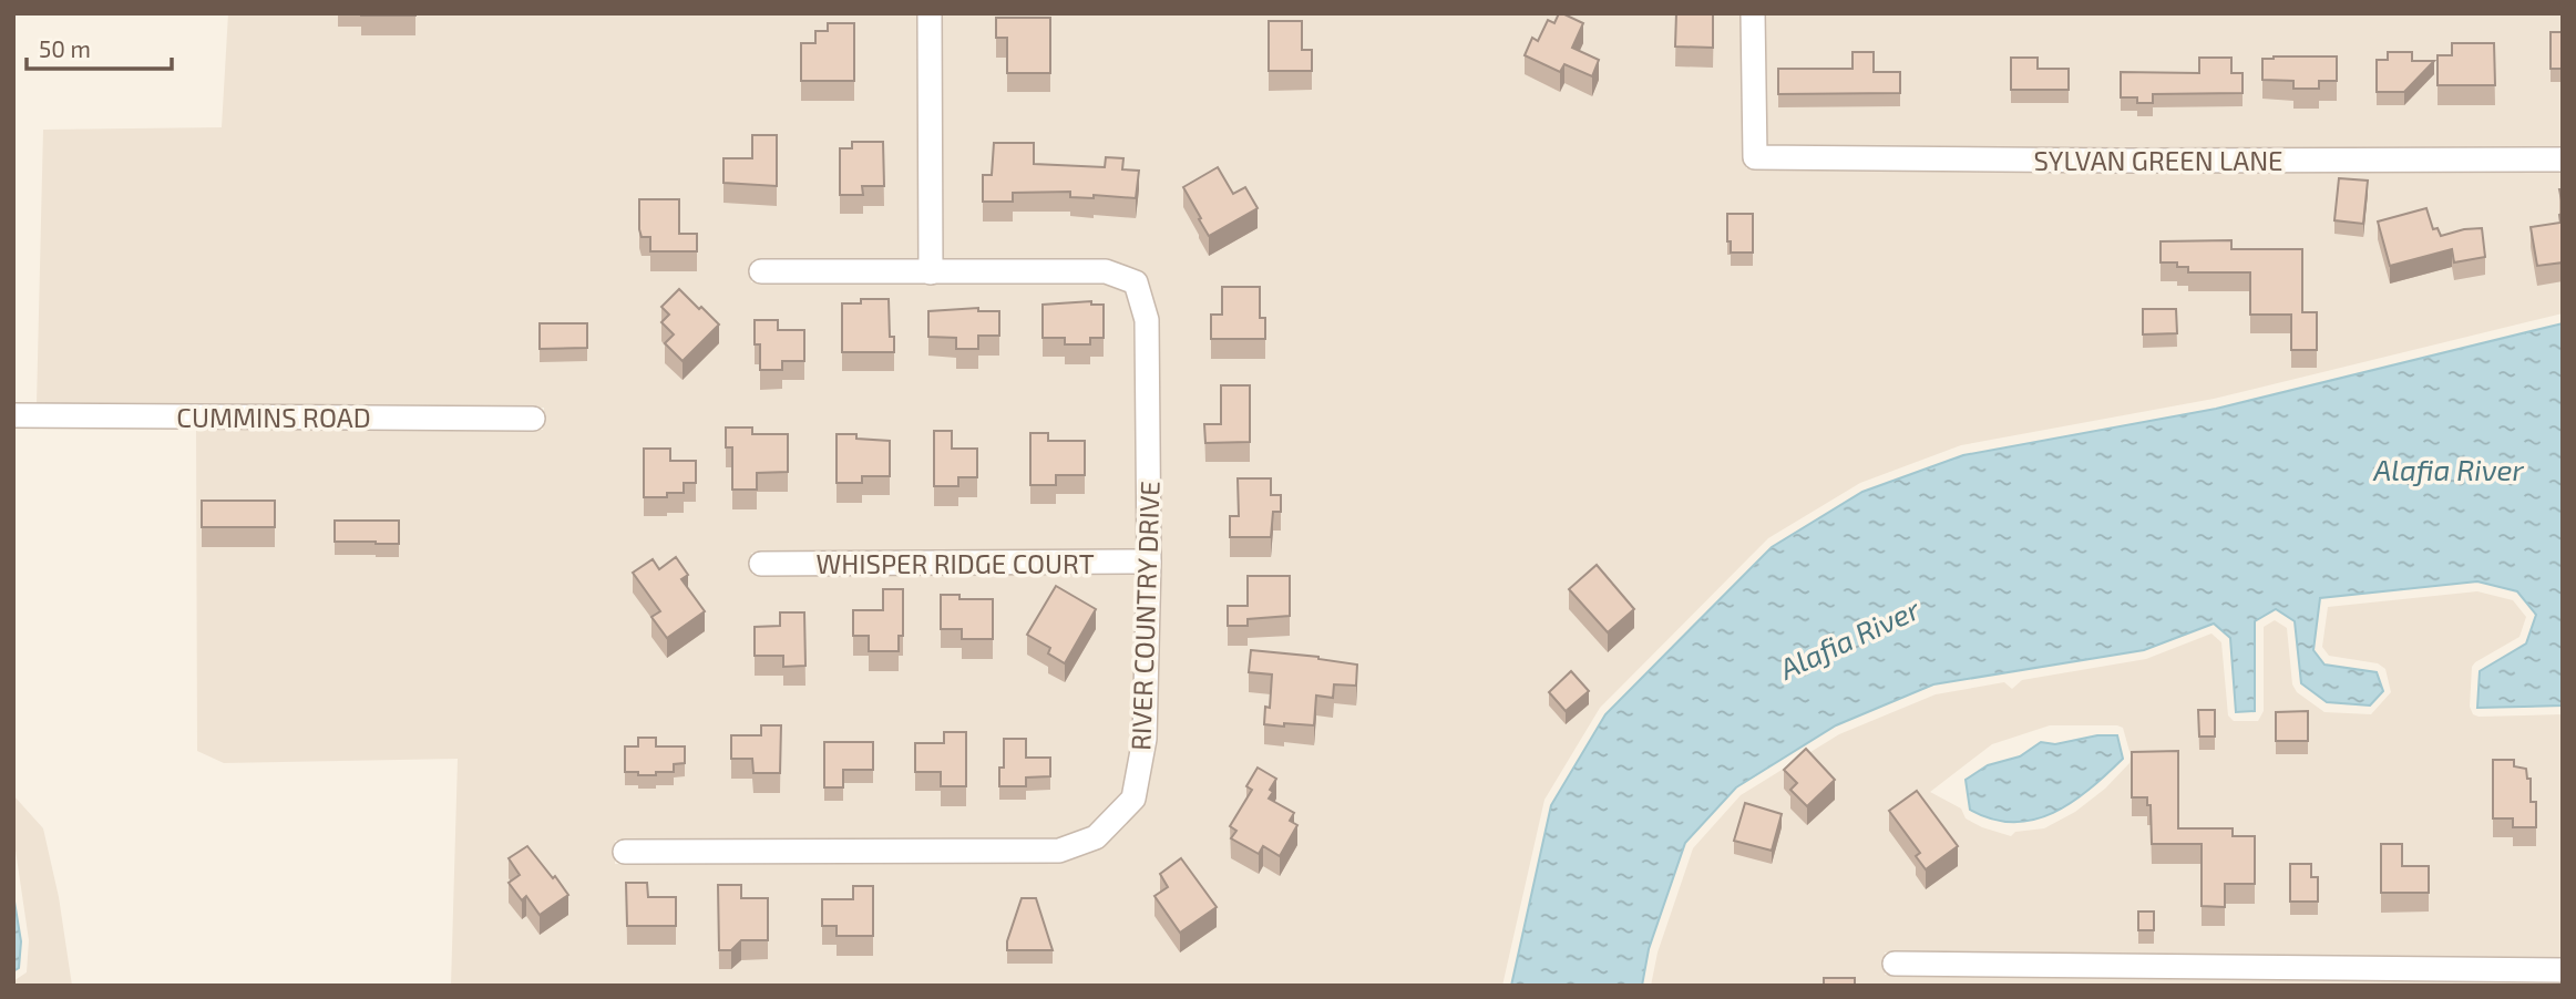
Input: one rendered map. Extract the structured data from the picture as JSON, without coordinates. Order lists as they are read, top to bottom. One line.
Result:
{"streets":{"street":["SYLVAN GREEN LANE","CUMMINS ROAD","WHISPER RIDGE COURT","RIVER COUNTRY DRIVE"]},"crossings":[["WHISPER RIDGE COURT","RIVER COUNTRY DRIVE"]],"water":["Alafia River"],"scale_bar":"50 m"}
